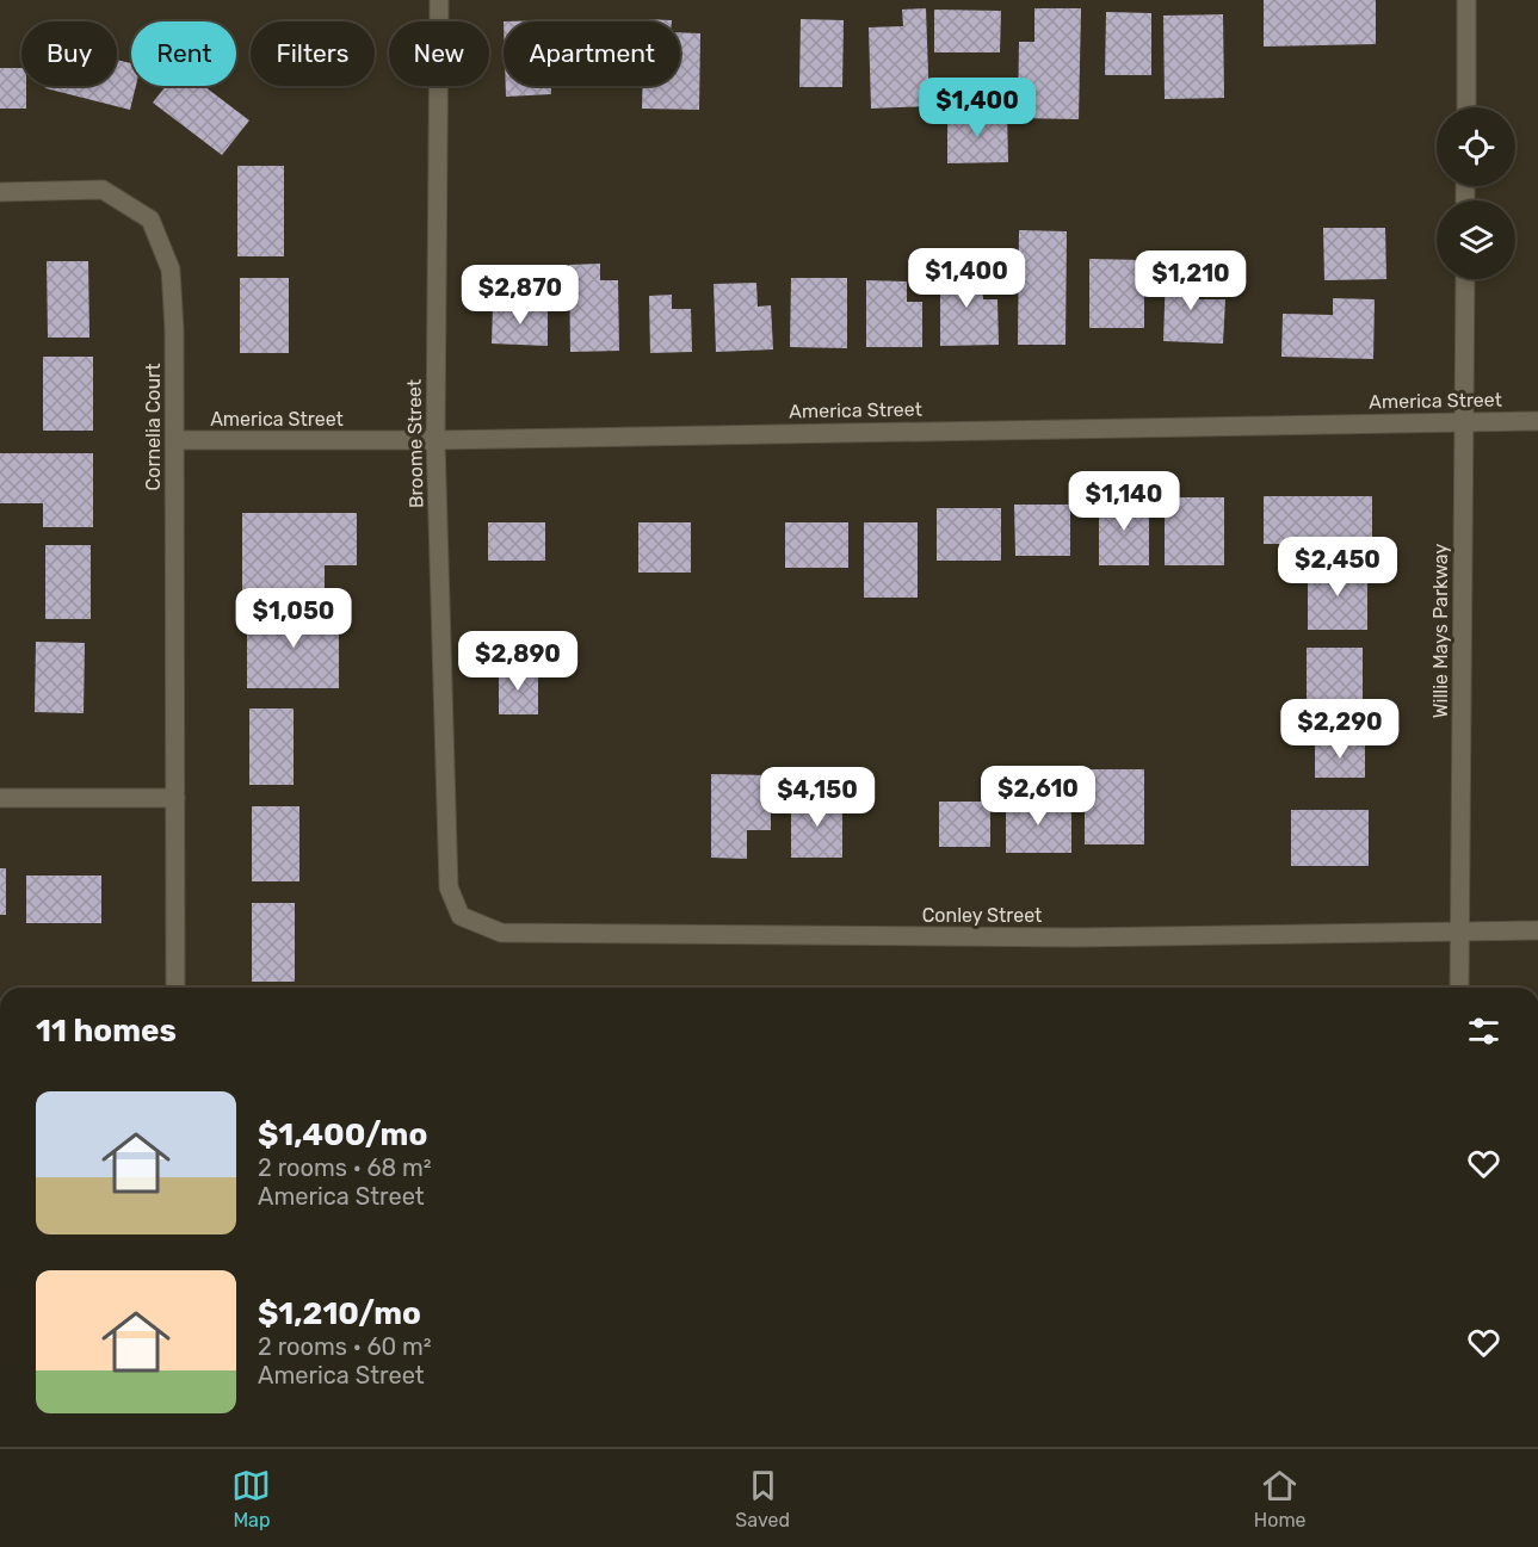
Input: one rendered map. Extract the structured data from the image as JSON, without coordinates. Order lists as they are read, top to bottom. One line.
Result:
{"streets":{"street":["America Street","Cornelia Court","Broome Street","Willie Mays Parkway","Conley Street"]},"crossings":[["America Street","Cornelia Court"],["America Street","Broome Street"],["America Street","Willie Mays Parkway"],["Broome Street","Conley Street"],["Willie Mays Parkway","Conley Street"]],"page":{"chip":["Buy","Rent","Filters","New","Apartment"],"price":["$1,400","$1,400","$1,210","$2,870","$1,140","$2,450","$1,050","$2,890","$2,290","$2,610","$4,150"],"heading":"11 homes","list":[{"name":"$1,400/mo","note":"2 rooms · 68 m² · America Street"},{"name":"$1,210/mo","note":"2 rooms · 60 m² · America Street"}],"tabs":["Map","Saved","Home"]}}
